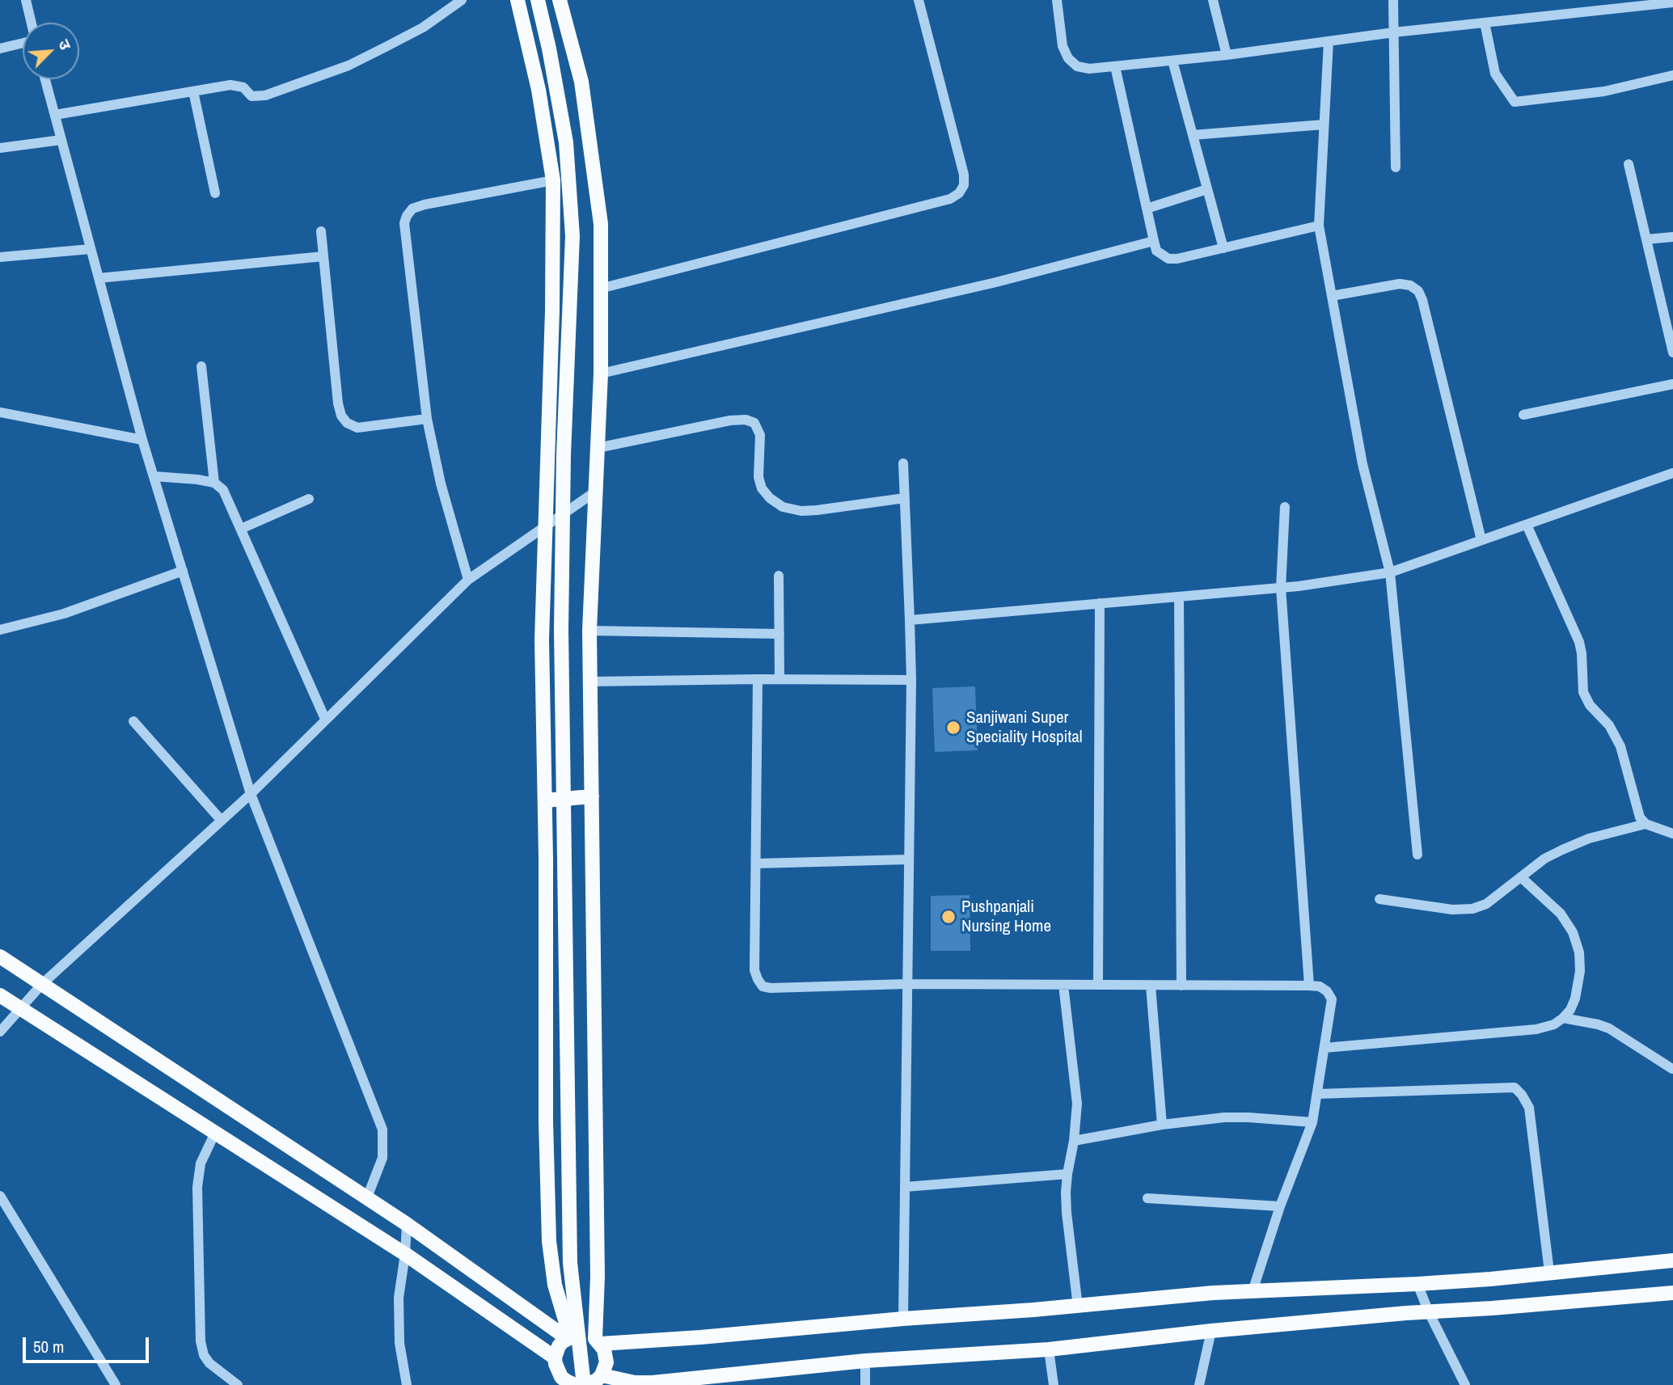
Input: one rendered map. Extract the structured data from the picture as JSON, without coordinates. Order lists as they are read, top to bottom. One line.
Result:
{"places":["Sanjiwani Super Speciality Hospital","Pushpanjali Nursing Home"],"scale_bar":"50 m","north":"top right"}
